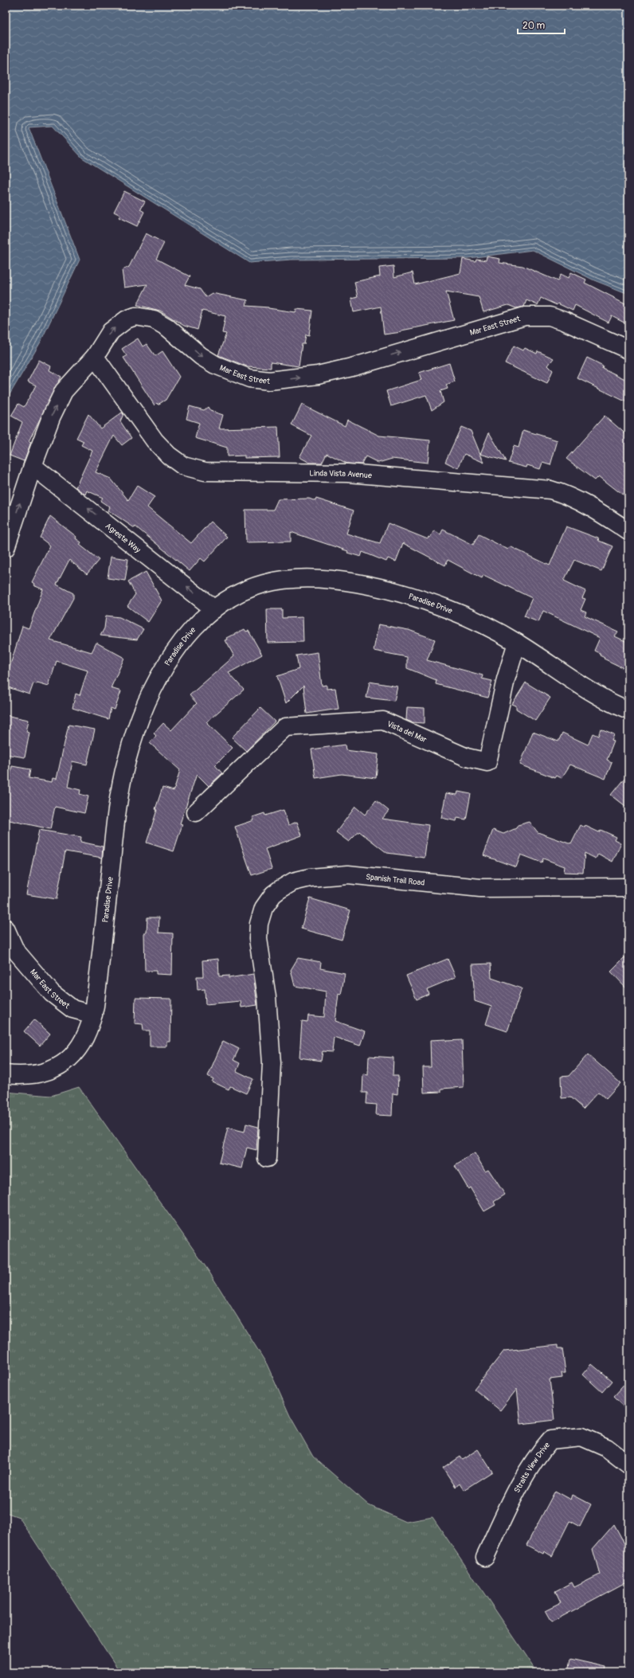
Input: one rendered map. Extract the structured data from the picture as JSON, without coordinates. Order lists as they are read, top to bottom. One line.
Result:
{"streets":{"street":["Mar East Street","Linda Vista Avenue","Agreste Way","Paradise Drive","Vista del Mar","Spanish Trail Road","Straits View Drive"]},"crossings":[["Mar East Street","Linda Vista Avenue"],["Mar East Street","Agreste Way"],["Mar East Street","Paradise Drive"],["Agreste Way","Paradise Drive"],["Paradise Drive","Vista del Mar"]],"one_way":["Mar East Street","Agreste Way"],"scale_bar":"20 m"}
